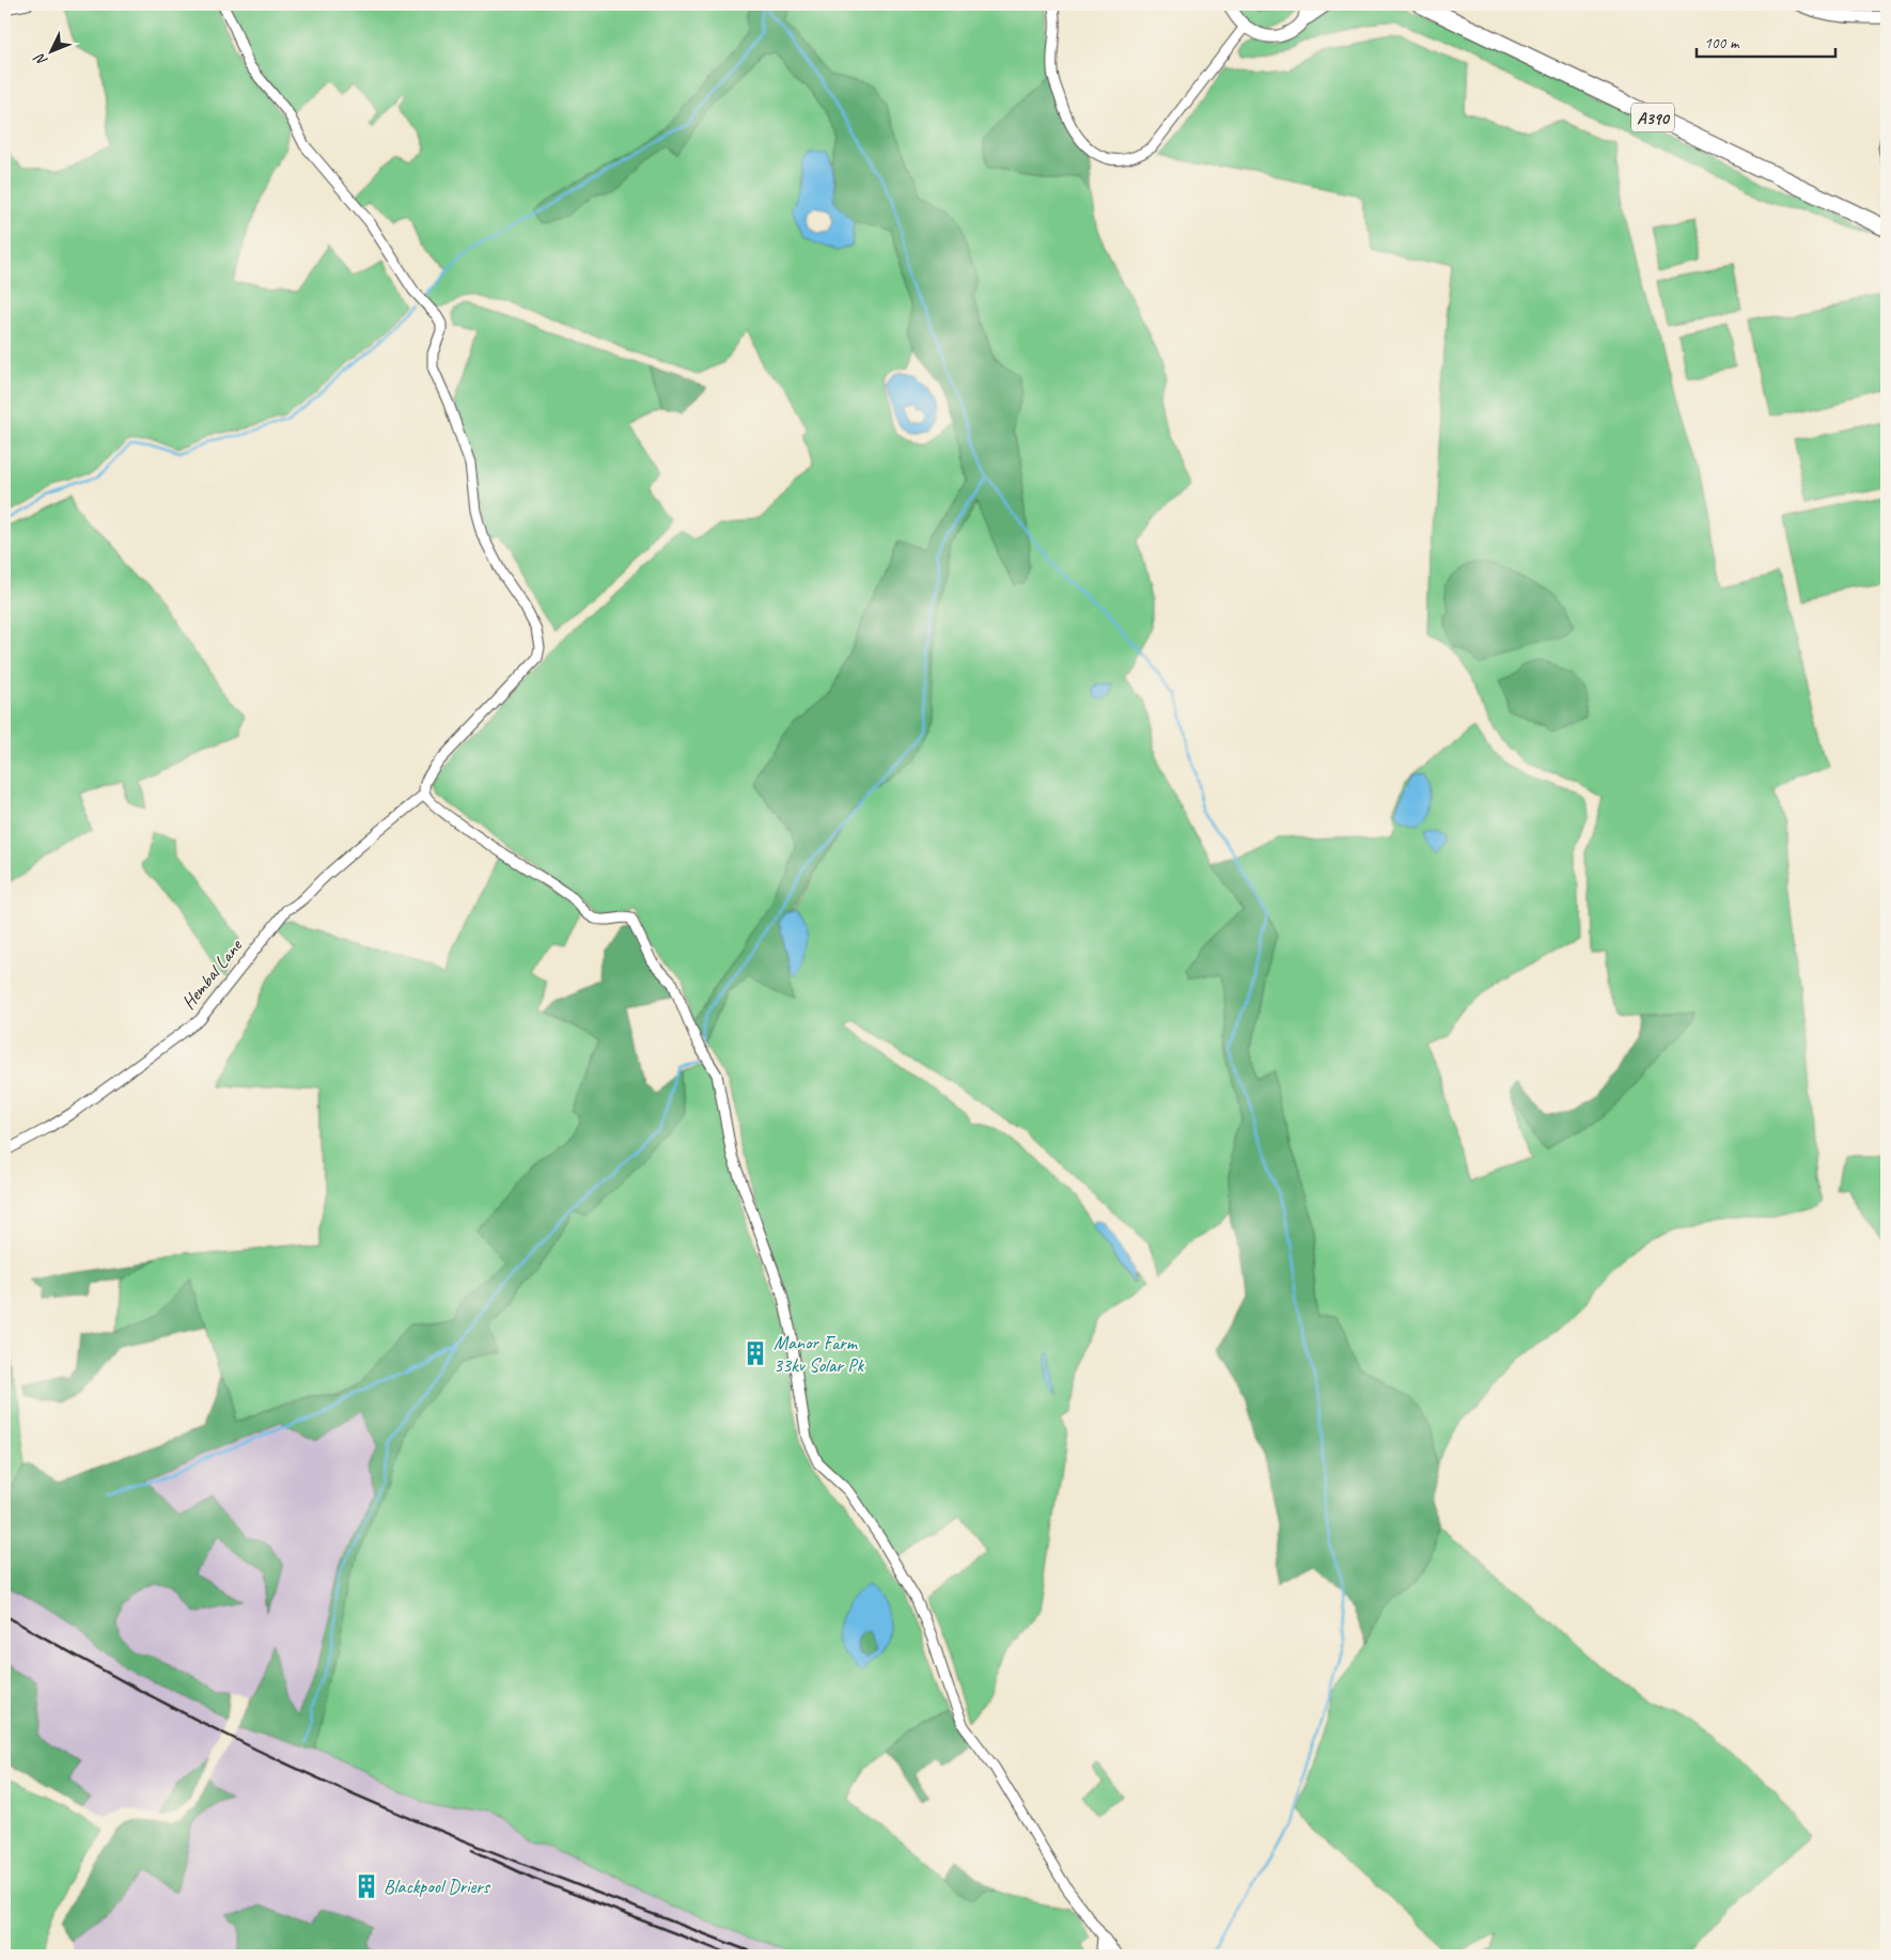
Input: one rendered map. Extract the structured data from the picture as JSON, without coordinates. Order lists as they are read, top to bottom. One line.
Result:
{"streets":{"highway":["A390"],"street":["Hembal Lane"]},"places":{"building":["Manor Farm 33kv Solar Pk","Blackpool Driers"]},"scale_bar":"100 m","north":"bottom left"}
